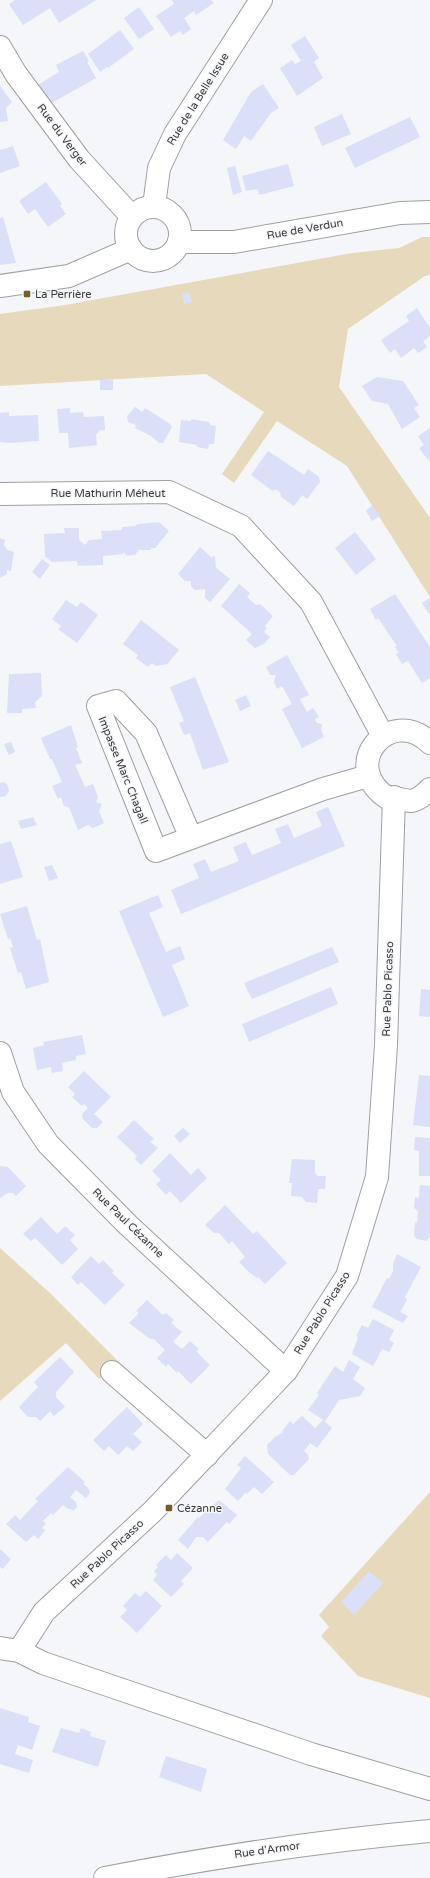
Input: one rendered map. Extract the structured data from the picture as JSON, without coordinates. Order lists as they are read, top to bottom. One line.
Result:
{"streets":{"street":["Rue de la Belle Issue","Rue du Verger","Rue de Verdun","Rue Mathurin Méheut","Impasse Marc Chagall","Rue Pablo Picasso","Rue Paul Cézanne","Rue d'Armor"]},"crossings":[["Rue de la Belle Issue","Rue du Verger"],["Rue de la Belle Issue","Rue de Verdun"],["Rue du Verger","Rue de Verdun"],["Rue Pablo Picasso","Rue Paul Cézanne"]],"places":{"transit":["La Perrière","Cézanne"]}}
